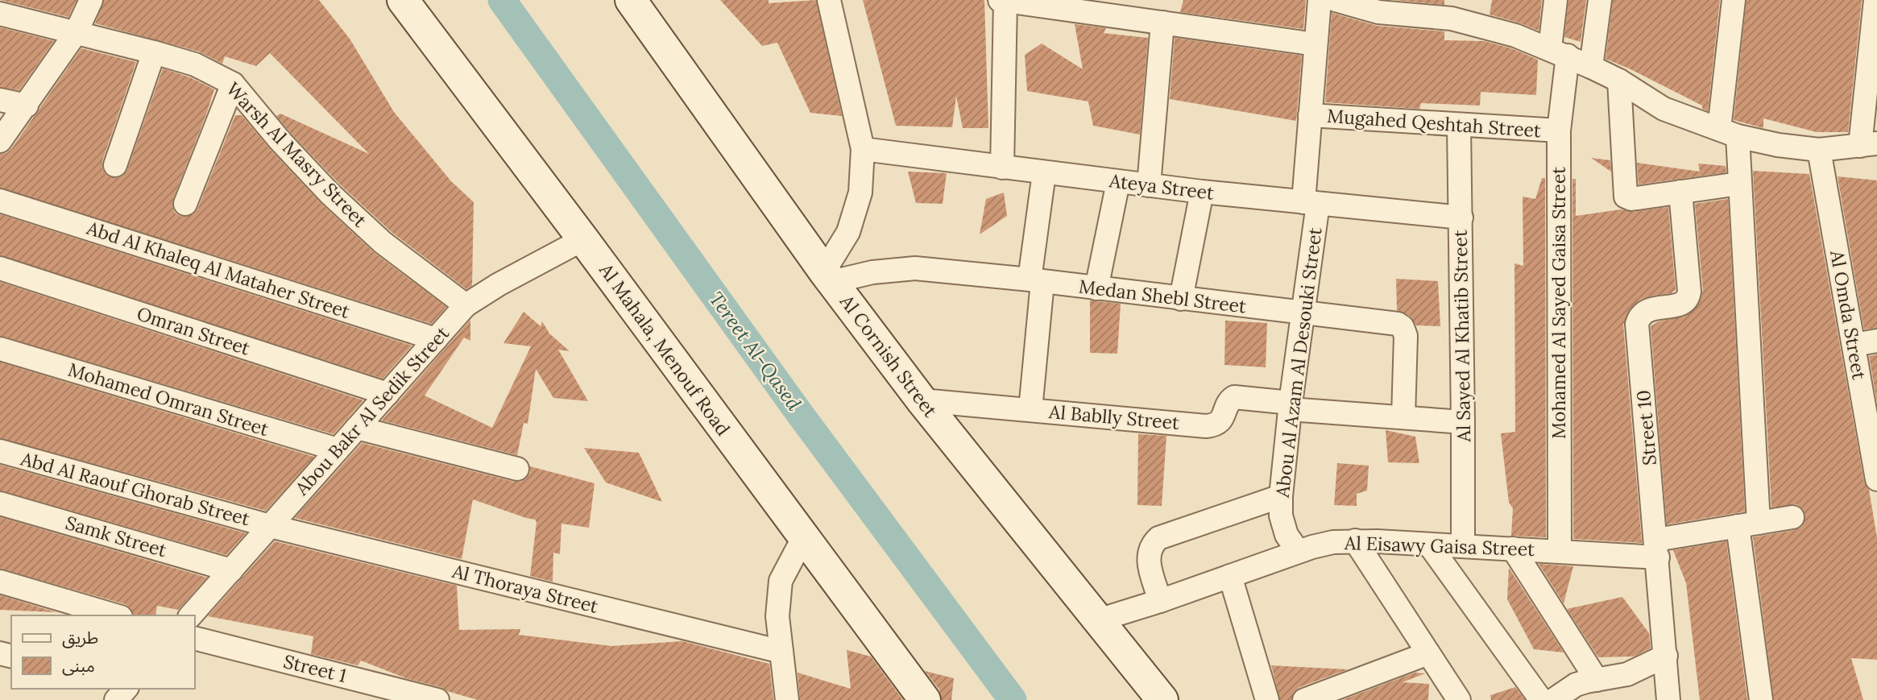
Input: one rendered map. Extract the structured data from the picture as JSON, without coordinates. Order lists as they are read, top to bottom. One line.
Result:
{"streets":{"main road":["Al Mahala, Menouf Road","Al Cornish Street"],"street":["Mugahed Qeshtah Street","Warsh Al Masry Street","Ateya Street","Abd Al Khaleq Al Mataher Street","Medan Shebl Street","Mohamed Al Sayed Gaisa Street","Al Omda Street","Omran Street","Al Sayed Al Khatib Street","Abou Al Azam Al Desouki Street","Mohamed Omran Street","Abou Bakr Al Sedik Street","Al Bablly Street","Street 10","Abd Al Raouf Ghorab Street","Samk Street","Al Eisawy Gaisa Street","Al Thoraya Street","Street 1"]},"crossings":[["Mugahed Qeshtah Street","Mohamed Al Sayed Gaisa Street"],["Mugahed Qeshtah Street","Al Sayed Al Khatib Street"],["Mugahed Qeshtah Street","Abou Al Azam Al Desouki Street"],["Warsh Al Masry Street","Abou Bakr Al Sedik Street"],["Ateya Street","Al Sayed Al Khatib Street"],["Ateya Street","Abou Al Azam Al Desouki Street"],["Abd Al Khaleq Al Mataher Street","Abou Bakr Al Sedik Street"],["Medan Shebl Street","Al Cornish Street"],["Medan Shebl Street","Abou Al Azam Al Desouki Street"],["Mohamed Al Sayed Gaisa Street","Al Eisawy Gaisa Street"],["Omran Street","Abou Bakr Al Sedik Street"],["Al Sayed Al Khatib Street","Al Eisawy Gaisa Street"],["Al Mahala, Menouf Road","Abou Bakr Al Sedik Street"],["Al Cornish Street","Al Bablly Street"],["Al Cornish Street","Al Eisawy Gaisa Street"],["Abou Al Azam Al Desouki Street","Al Bablly Street"],["Abou Al Azam Al Desouki Street","Al Eisawy Gaisa Street"],["Mohamed Omran Street","Abou Bakr Al Sedik Street"],["Abou Bakr Al Sedik Street","Abd Al Raouf Ghorab Street"],["Abou Bakr Al Sedik Street","Samk Street"],["Abou Bakr Al Sedik Street","Al Thoraya Street"],["Street 10","Al Eisawy Gaisa Street"],["Abd Al Raouf Ghorab Street","Al Thoraya Street"]],"water":["Tereet Al-Qased"],"legend":["طريق","مبنى"]}
